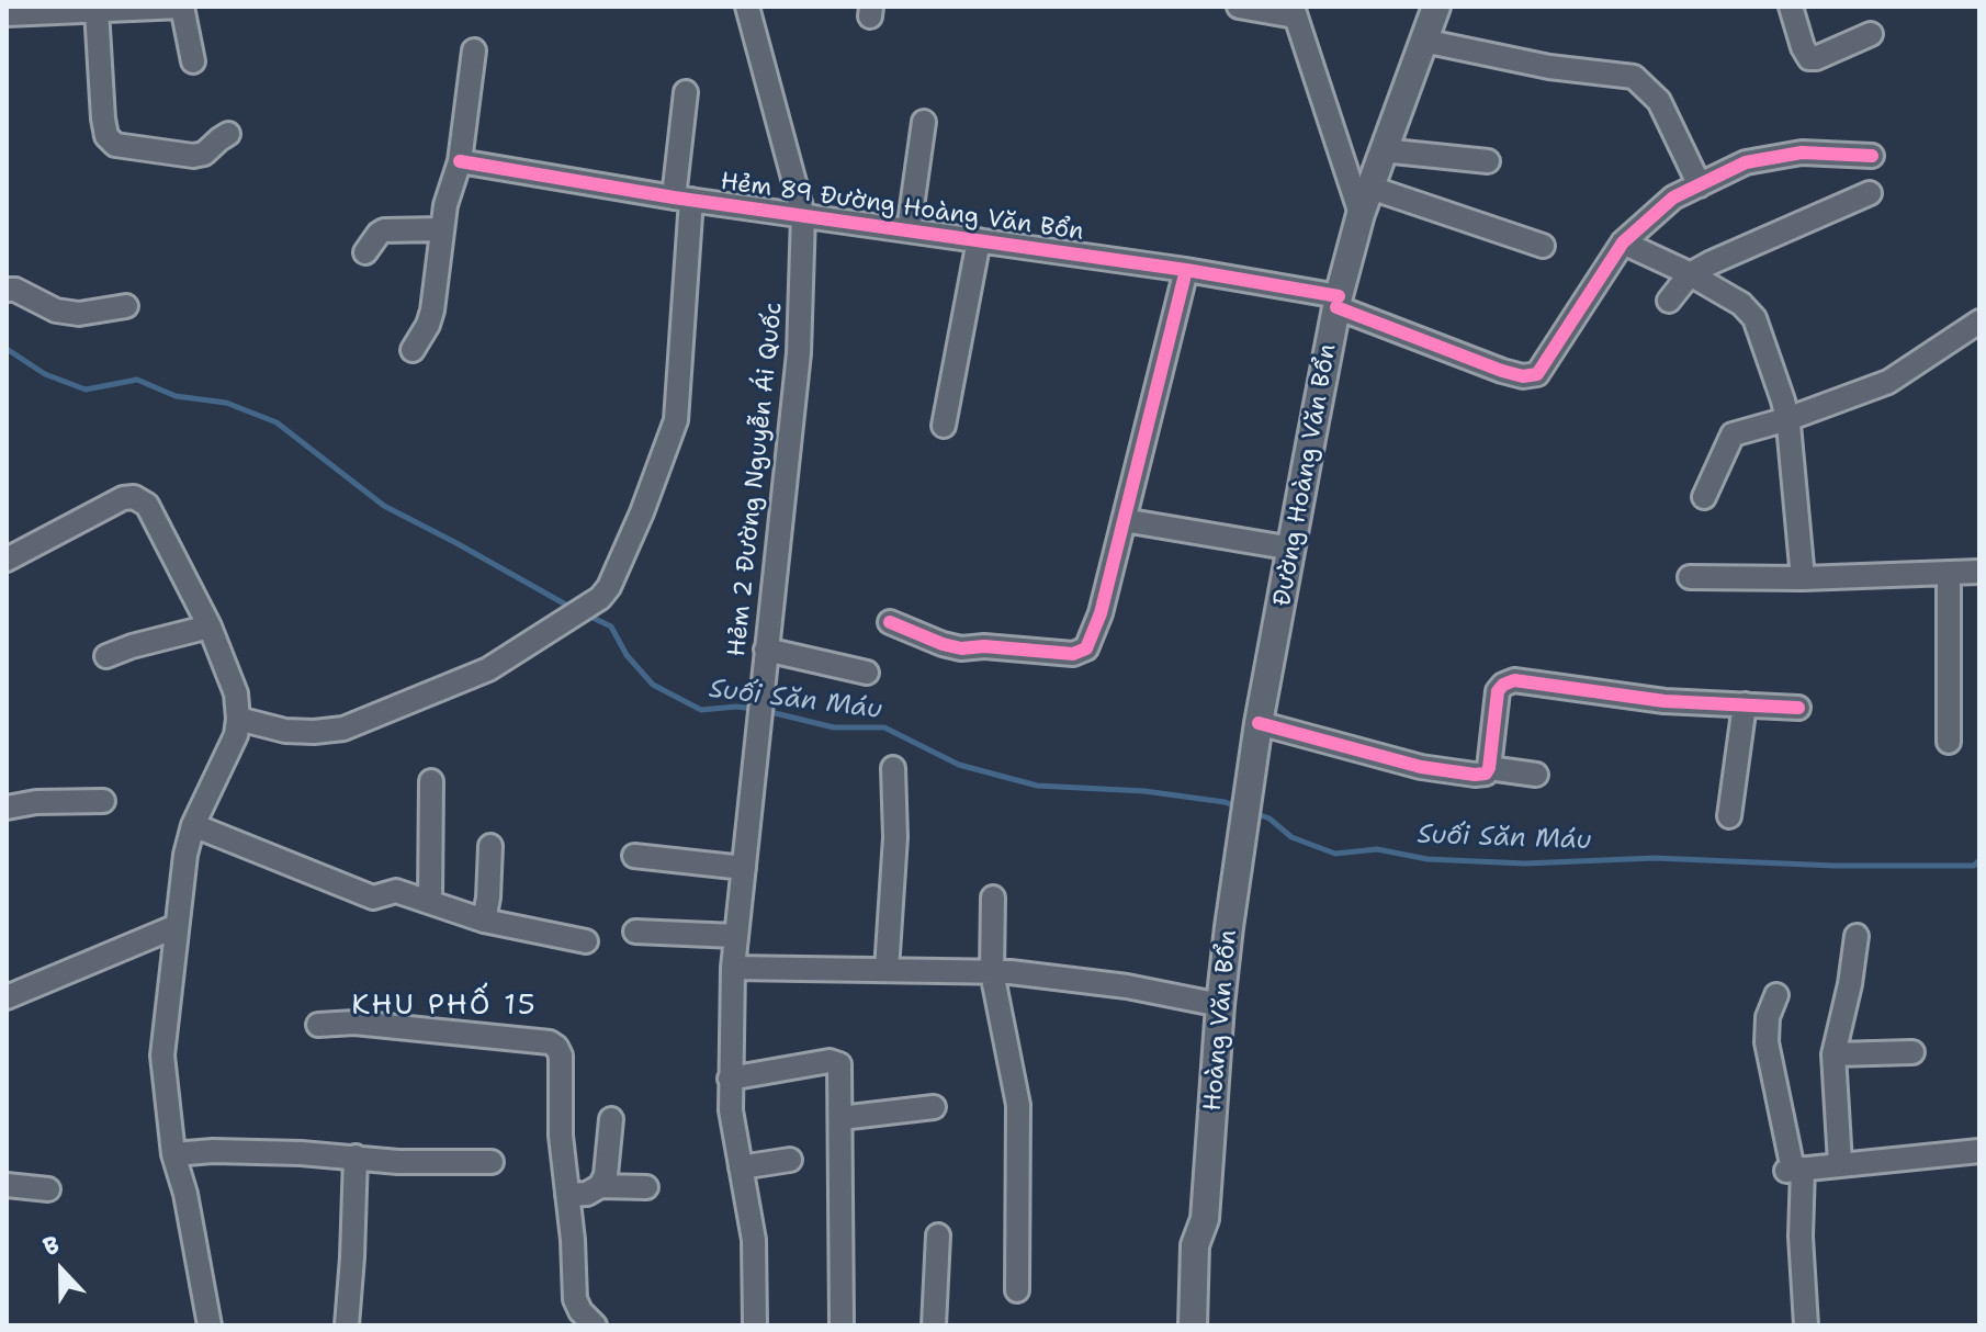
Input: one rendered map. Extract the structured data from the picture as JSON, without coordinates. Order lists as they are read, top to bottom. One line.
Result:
{"streets":{"main road":["Đường Hoàng Văn Bổn","Hoàng Văn Bổn"],"street":["Hẻm 89 Đường Hoàng Văn Bổn","Hẻm 2 Đường Nguyễn Ái Quốc"]},"crossings":[["Hẻm 89 Đường Hoàng Văn Bổn","Đường Hoàng Văn Bổn"],["Hẻm 89 Đường Hoàng Văn Bổn","Hẻm 2 Đường Nguyễn Ái Quốc"],["Đường Hoàng Văn Bổn","Hoàng Văn Bổn"]],"districts":["KHU PHỐ 15"],"water":["Suối Săn Máu"],"north":"top"}
